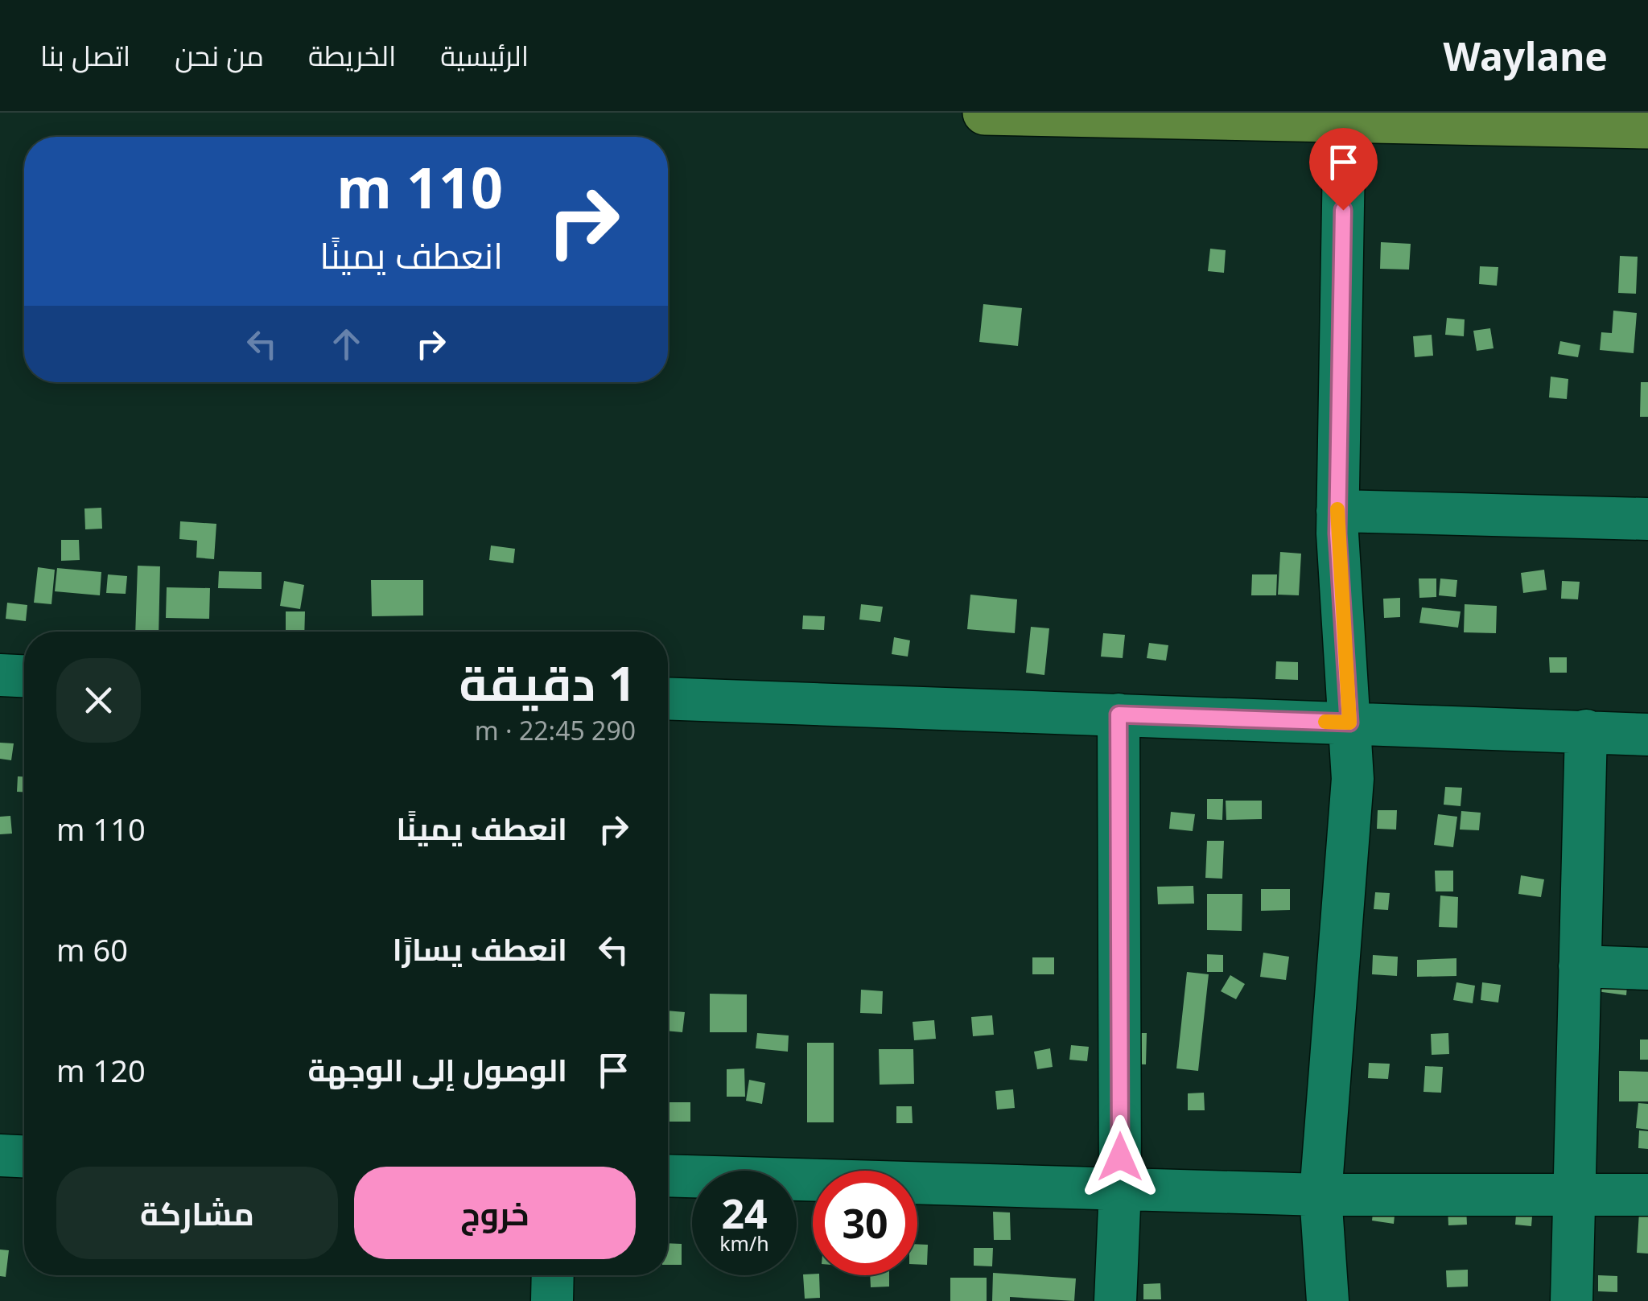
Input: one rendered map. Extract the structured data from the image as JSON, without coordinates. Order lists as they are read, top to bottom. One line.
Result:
{"page":{"header":"Waylane","nav":["الرئيسية","الخريطة","من نحن","اتصل بنا"],"turn":["110 m","انعطف يمينًا"],"heading":["1 دقيقة","290 m · 22:45"],"list":[{"name":"انعطف يمينًا","value":"110 m"},{"name":"انعطف يسارًا","value":"60 m"},{"name":"الوصول إلى الوجهة","value":"120 m"}],"buttons":["خروج","مشاركة"],"speed":"24 km/h","limit":"30"}}
